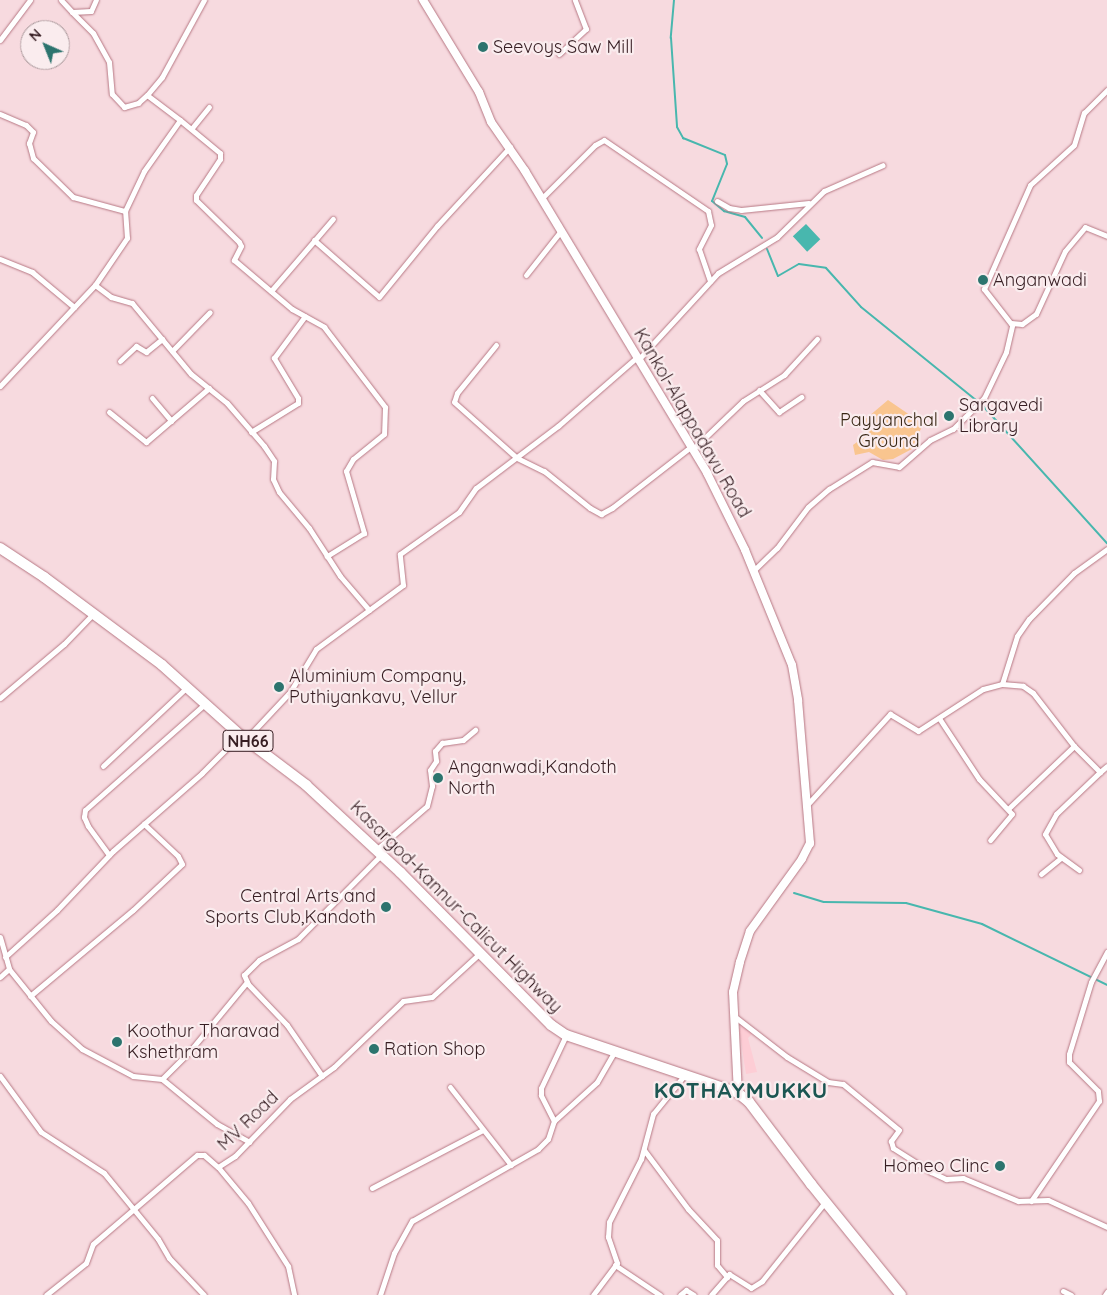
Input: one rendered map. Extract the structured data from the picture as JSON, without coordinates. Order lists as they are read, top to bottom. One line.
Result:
{"streets":{"highway":["NH66","Kasargod-Kannur-Calicut Highway"],"main road":["Kankol-Alappadavu Road"],"street":["MV Road"]},"crossings":[["Kankol-Alappadavu Road","Kasargod-Kannur-Calicut Highway"],["Kasargod-Kannur-Calicut Highway","MV Road"]],"districts":["KOTHAYMUKKU"],"parks":["Payyanchal Ground"],"places":["Seevoys Saw Mill","Anganwadi","Sargavedi Library","Aluminium Company, Puthiyankavu, Vellur","Anganwadi,Kandoth North","Central Arts and Sports Club,Kandoth","Koothur Tharavad Kshethram","Ration Shop","Homeo Clinc"],"north":"top left"}
